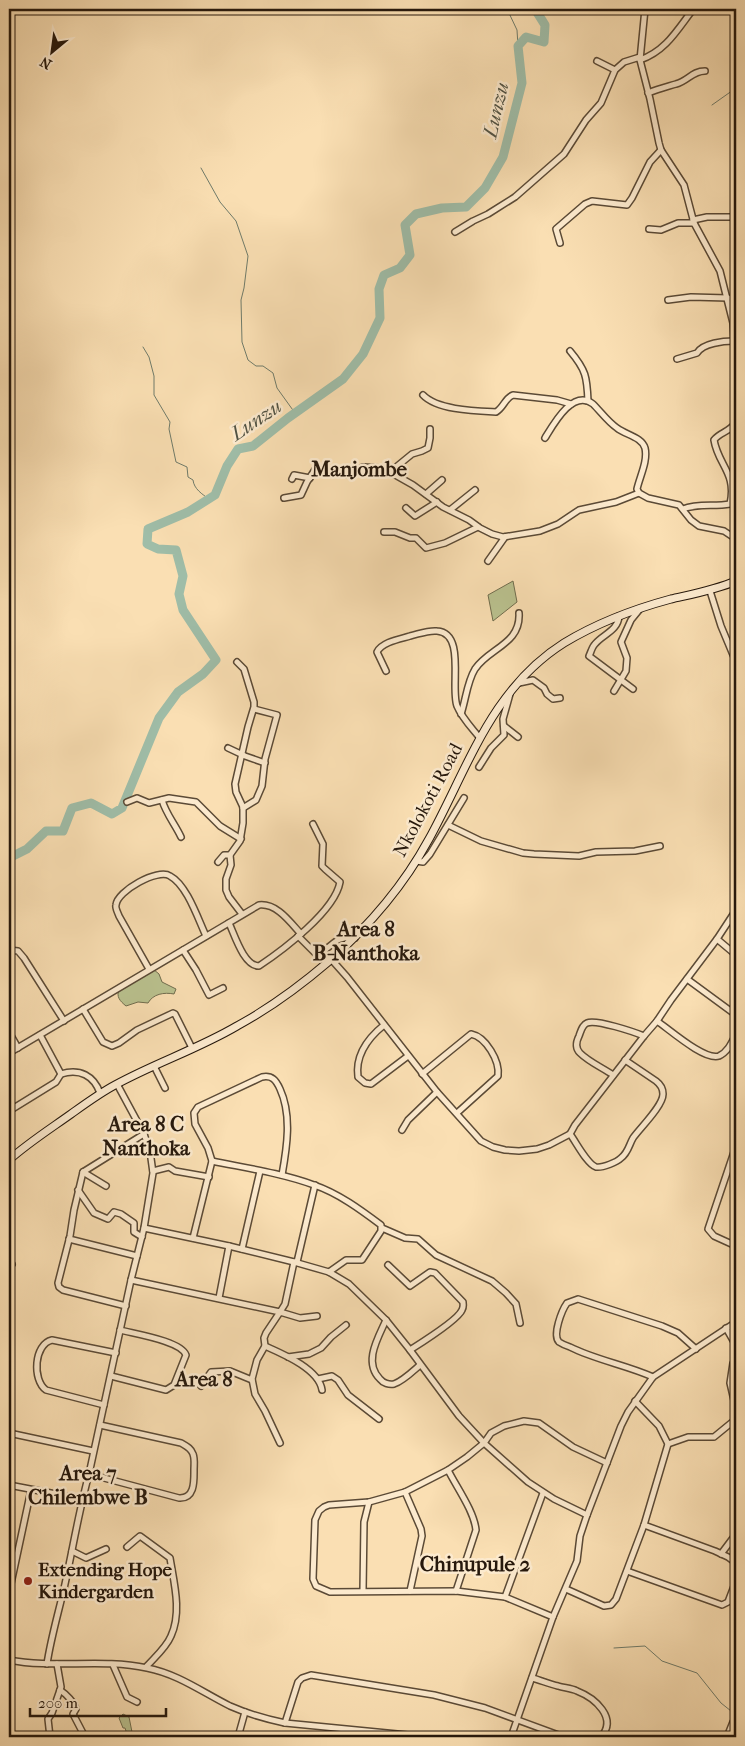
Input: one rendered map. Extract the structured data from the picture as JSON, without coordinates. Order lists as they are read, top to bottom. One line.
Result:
{"streets":{"main road":["Nkolokoti Road"]},"districts":["Manjombe","Area 8 B-Nanthoka","Area 8 C Nanthoka","Area 8","Area 7 Chilembwe B","Chinupule 2"],"water":["Lunzu"],"places":["Extending Hope Kindergarden"],"scale_bar":"200 m","north":"bottom left"}
